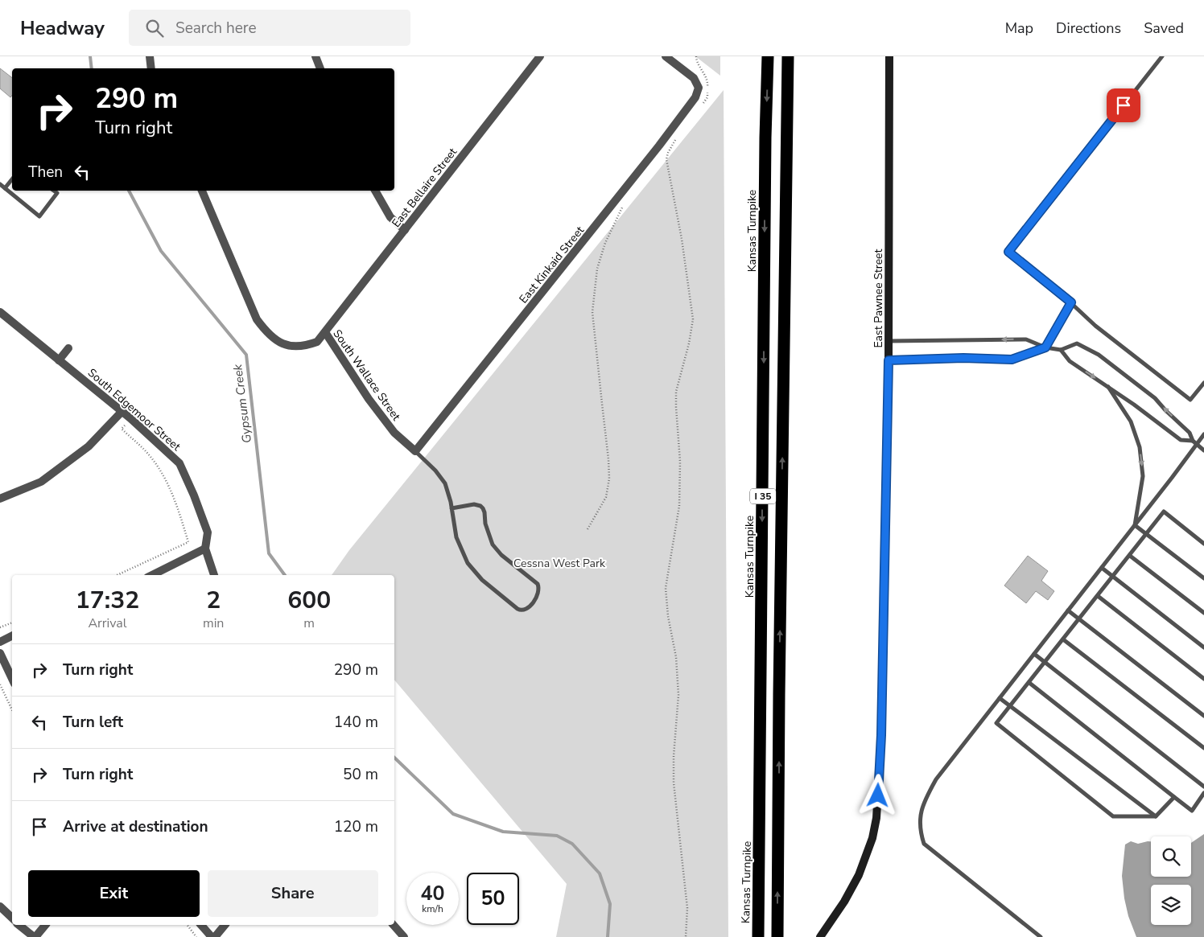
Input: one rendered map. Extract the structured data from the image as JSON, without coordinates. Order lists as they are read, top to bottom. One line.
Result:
{"streets":{"highway":["Kansas Turnpike","I 35"],"main road":["East Pawnee Street"],"street":["East Bellaire Street","East Kinkaid Street","South Wallace Street","South Edgemoor Street"]},"crossings":[["East Bellaire Street","South Wallace Street"],["East Kinkaid Street","South Wallace Street"]],"water":["Gypsum Creek"],"parks":["Cessna West Park"],"page":{"header":"Headway","search":"Search here","nav":["Map","Directions","Saved"],"turn":["290 m","Turn right"],"then":"Then","eta":["17:32","Arrival","2","min","600","m"],"list":[{"name":"Turn right","value":"290 m"},{"name":"Turn left","value":"140 m"},{"name":"Turn right","value":"50 m"},{"name":"Arrive at destination","value":"120 m"}],"buttons":["Exit","Share"],"speed":"40 km/h","limit":"50"}}
